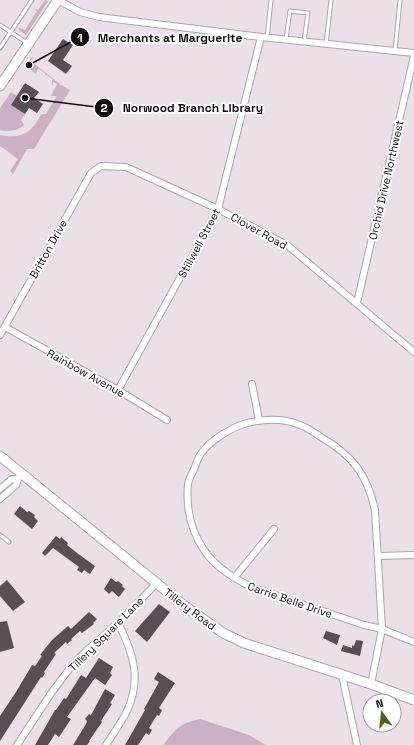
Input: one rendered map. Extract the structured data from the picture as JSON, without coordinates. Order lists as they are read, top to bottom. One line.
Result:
{"streets":{"street":["Orchid Drive Northwest","Clover Road","Stillwell Street","Britton Drive","Rainbow Avenue","Carrie Belle Drive","Tillery Road","Tillery Square Lane"]},"crossings":[["Orchid Drive Northwest","Clover Road"],["Clover Road","Stillwell Street"],["Clover Road","Britton Drive"],["Stillwell Street","Rainbow Avenue"],["Britton Drive","Rainbow Avenue"],["Carrie Belle Drive","Tillery Road"],["Tillery Road","Tillery Square Lane"]],"places":["Merchants at Marguerite","Norwood Branch Library"],"north":"top"}
